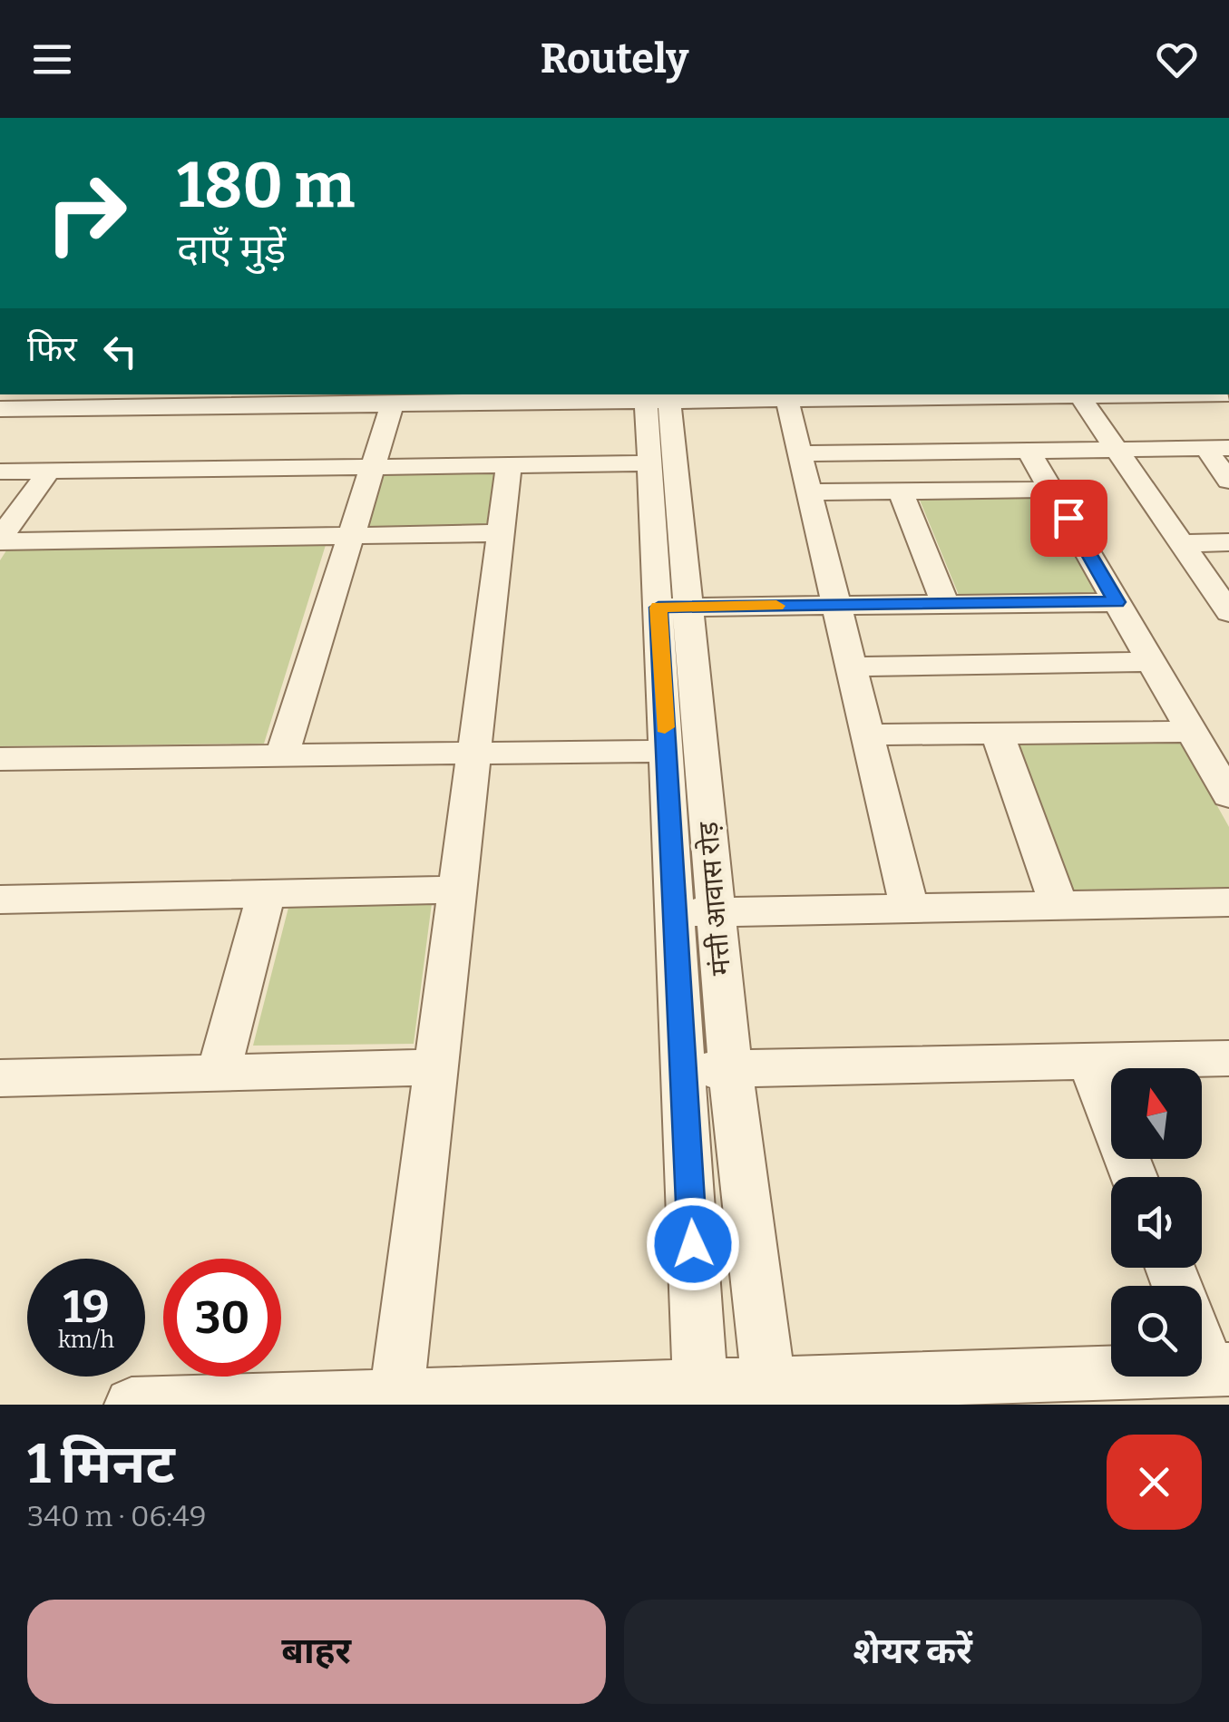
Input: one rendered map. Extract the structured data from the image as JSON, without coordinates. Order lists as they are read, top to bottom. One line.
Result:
{"streets":{"street":["मंत्ती आवास रोड़"]},"north":"top","page":{"header":"Routely","turn":["180 m","दाएँ मुड़ें"],"then":"फिर","speed":"19 km/h","limit":"30","heading":["1 मिनट","340 m · 06:49"],"buttons":["बाहर","शेयर करें"]}}
